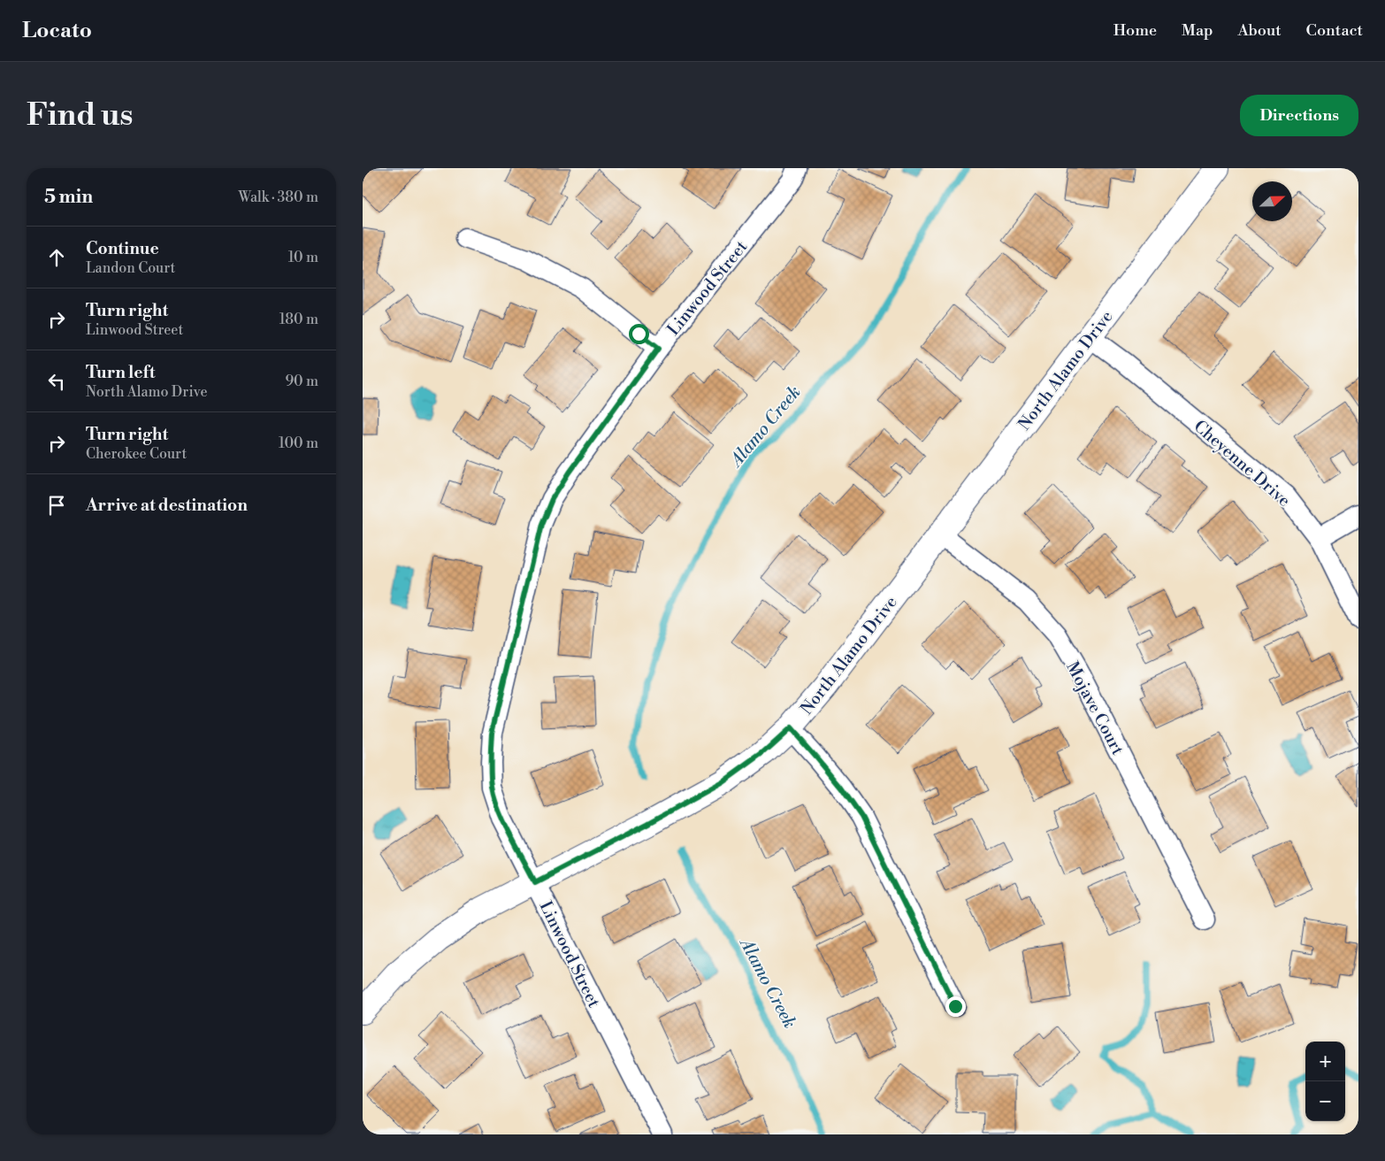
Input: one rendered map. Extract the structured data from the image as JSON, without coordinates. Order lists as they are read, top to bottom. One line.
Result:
{"streets":{"street":["Linwood Street","North Alamo Drive","Cheyenne Drive","Mojave Court"]},"crossings":[["Linwood Street","North Alamo Drive"],["North Alamo Drive","Cheyenne Drive"],["North Alamo Drive","Mojave Court"]],"water":["Alamo Creek"],"north":"right","page":{"header":"Locato","nav":["Home","Map","About","Contact"],"buttons":"Directions","title":"Find us","heading":["5 min","Walk · 380 m"],"list":[["Continue","Landon Court","10 m"],["Turn right","Linwood Street","180 m"],["Turn left","North Alamo Drive","90 m"],["Turn right","Cherokee Court","100 m"],"Arrive at destination"],"map_buttons":["+","−"]}}
